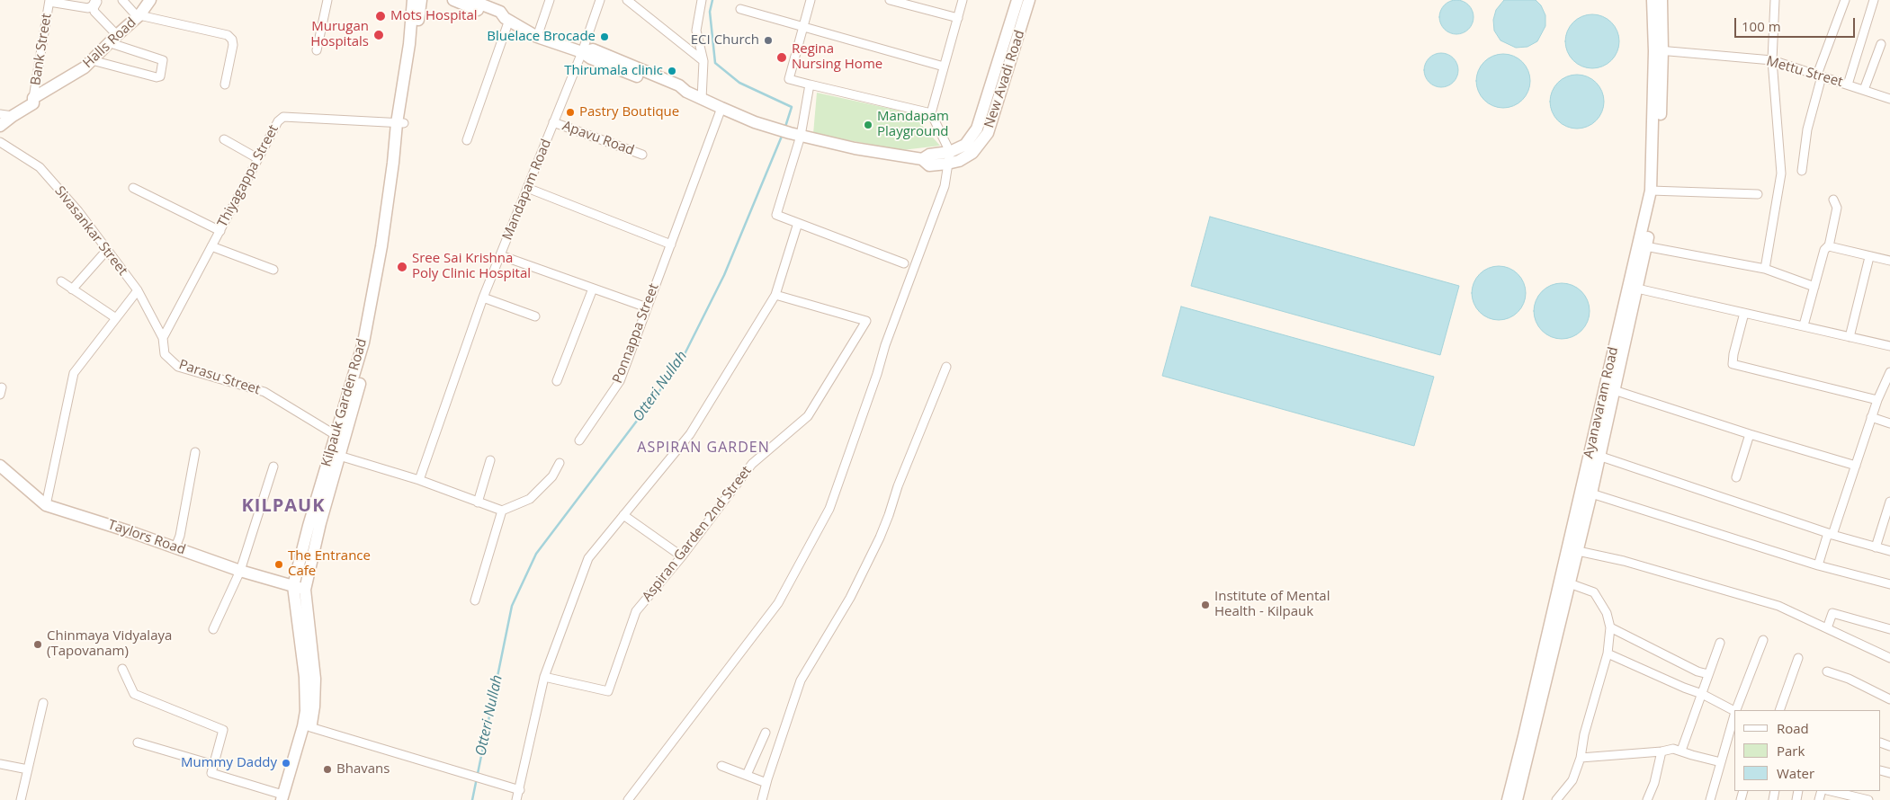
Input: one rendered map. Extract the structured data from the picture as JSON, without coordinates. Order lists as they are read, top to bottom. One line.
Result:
{"streets":{"main road":["Halls Road","New Avadi Road","Kilpauk Garden Road","Ayanavaram Road","Taylors Road"],"street":["Bank Street","Mettu Street","Apavu Road","Thiyagappa Street","Mandapam Road","Sivasankar Street","Ponnappa Street","Parasu Street","Aspiran Garden 2nd Street"]},"crossings":[["Halls Road","Bank Street"],["Mettu Street","Ayanavaram Road"],["New Avadi Road","Mandapam Road"],["New Avadi Road","Ponnappa Street"],["Apavu Road","Mandapam Road"],["Thiyagappa Street","Sivasankar Street"],["Thiyagappa Street","Parasu Street"],["Thiyagappa Street","Kilpauk Garden Road"],["Sivasankar Street","Parasu Street"],["Parasu Street","Kilpauk Garden Road"],["Kilpauk Garden Road","Taylors Road"]],"districts":["ASPIRAN GARDEN","KILPAUK"],"water":["Otteri Nullah"],"places":["Mots Hospital","Murugan Hospitals","Bluelace Brocade","ECI Church","Regina Nursing Home","Thirumala clinic","Pastry Boutique","Mandapam Playground","Sree Sai Krishna Poly Clinic Hospital","The Entrance Cafe","Institute of Mental Health - Kilpauk","Chinmaya Vidyalaya (Tapovanam)","Mummy Daddy","Bhavans"],"legend":["Road","Park","Water"],"scale_bar":"100 m"}
